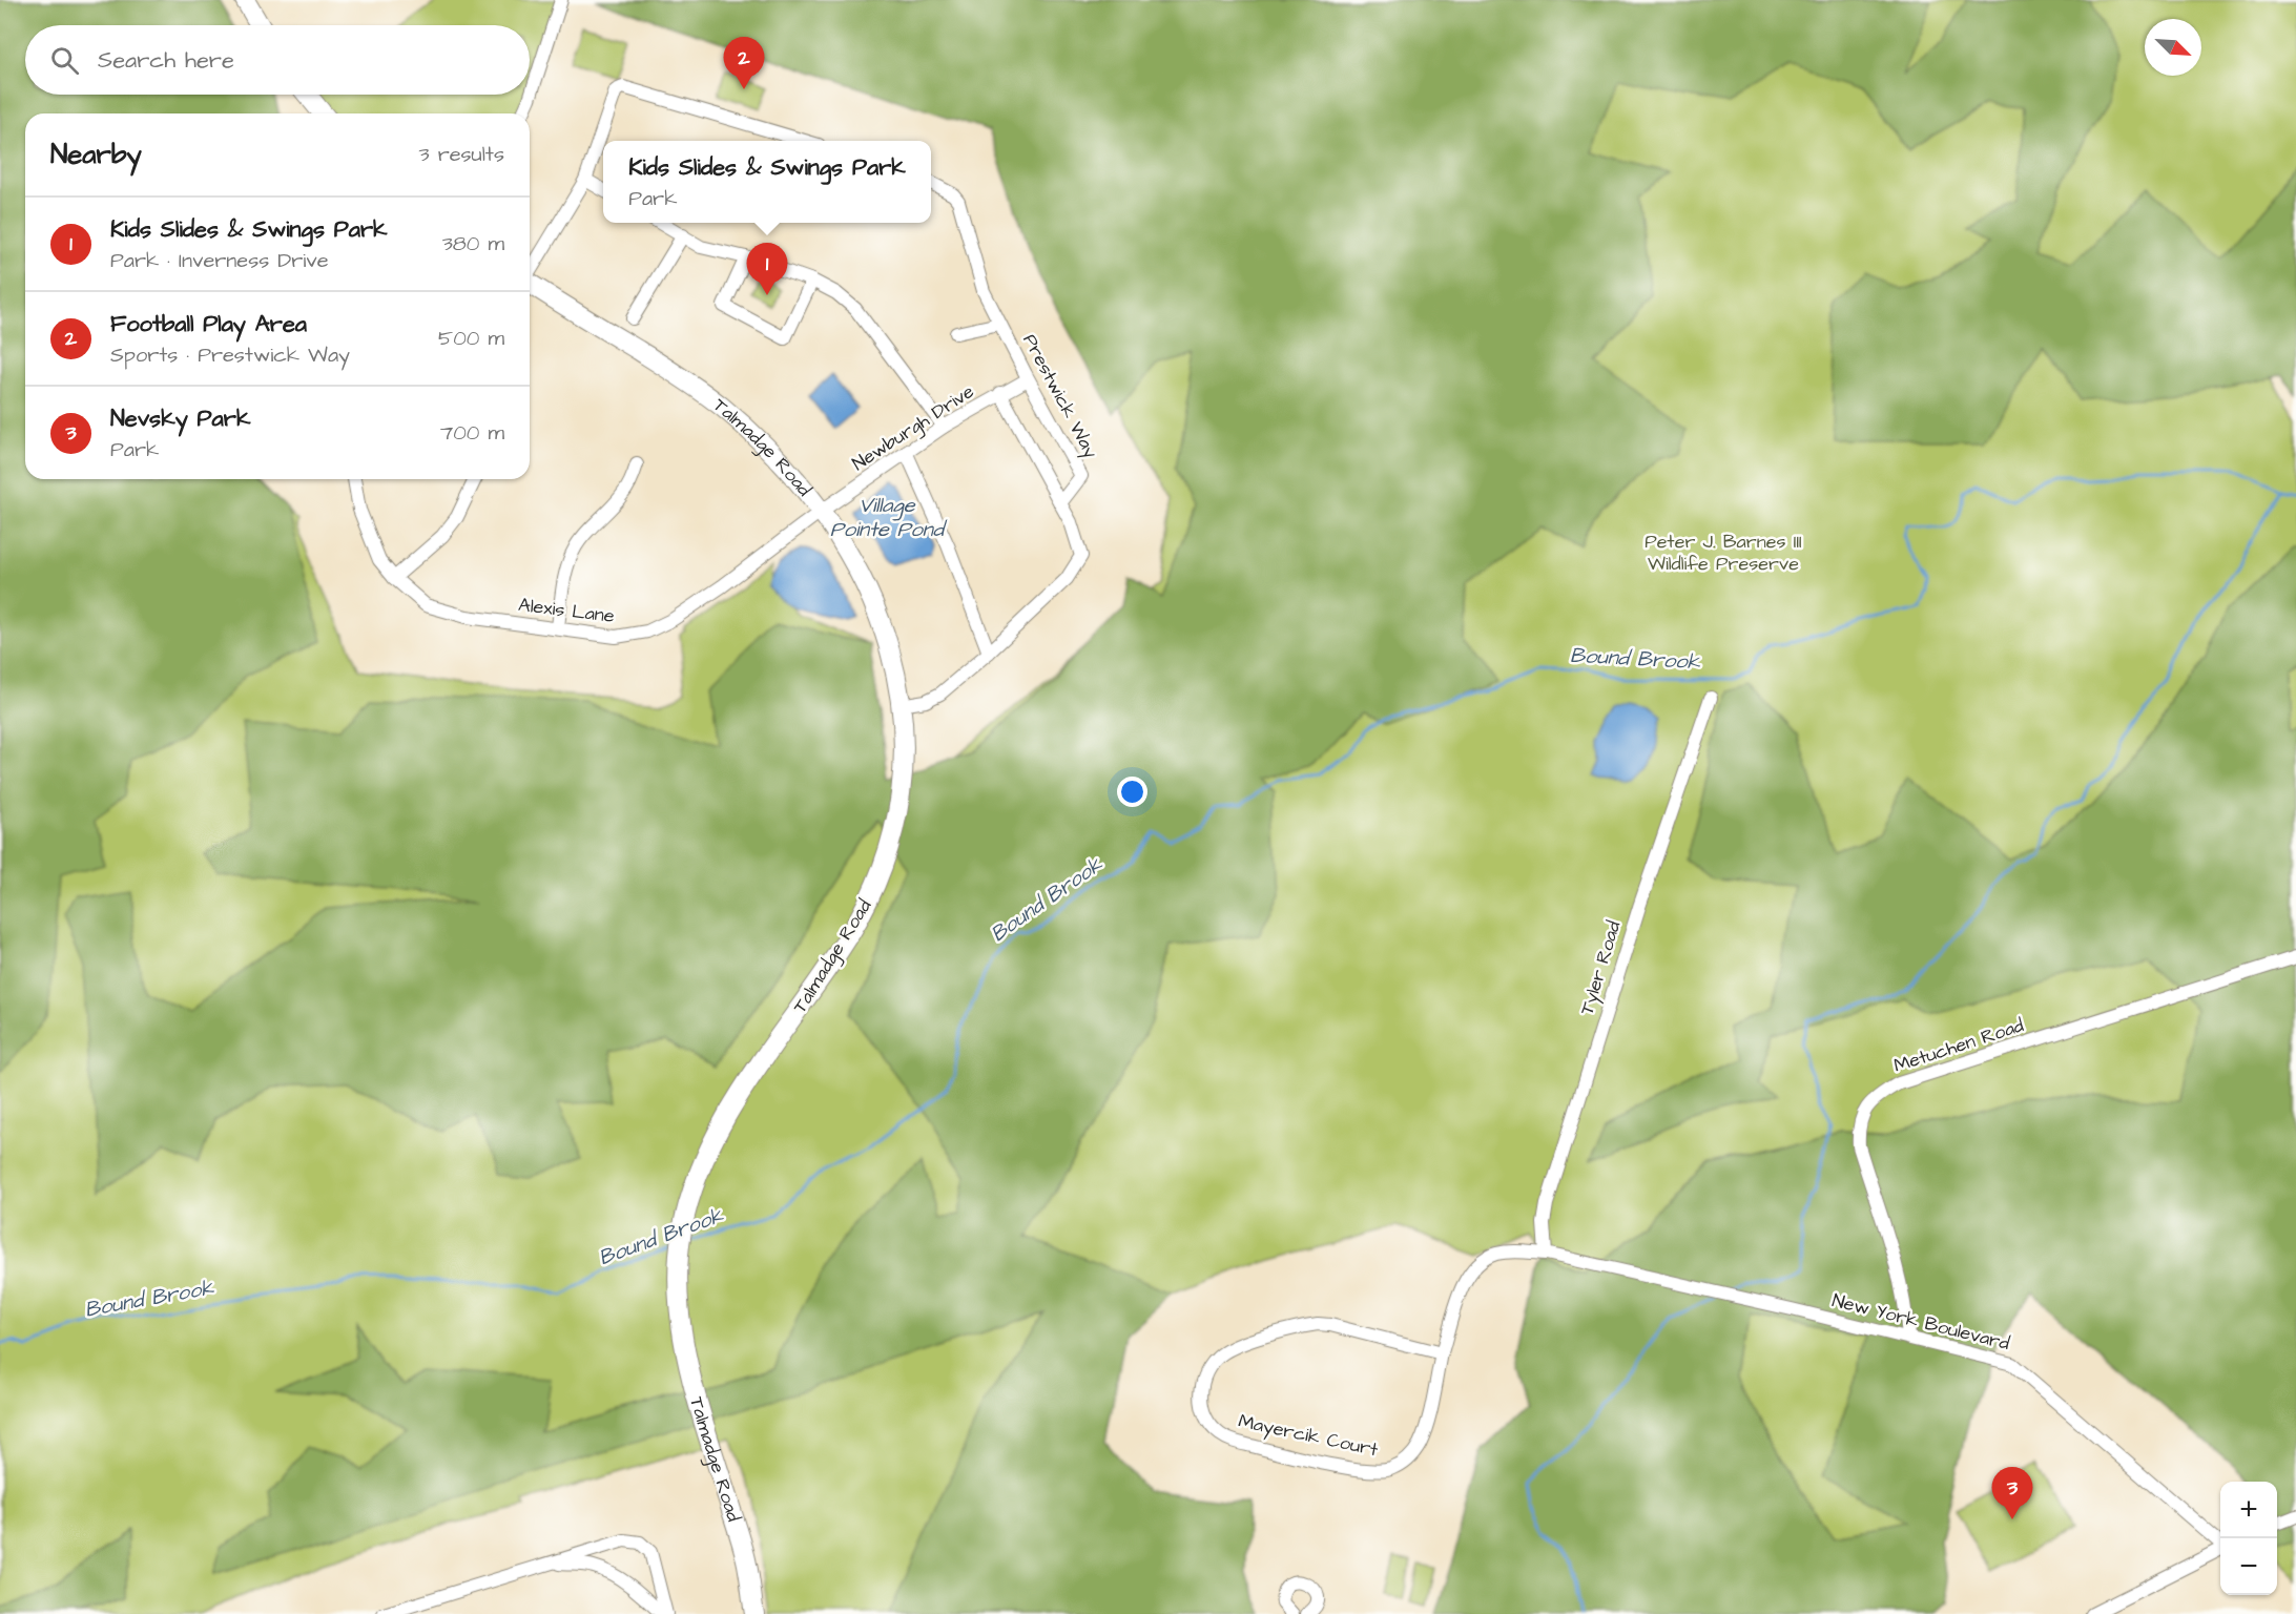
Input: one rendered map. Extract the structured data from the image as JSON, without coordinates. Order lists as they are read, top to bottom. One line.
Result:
{"streets":{"street":["Prestwick Way","Newburgh Drive","Talmadge Road","Alexis Lane","Tyler Road","Metuchen Road","New York Boulevard","Mayercik Court"]},"crossings":[["Prestwick Way","Newburgh Drive"],["Newburgh Drive","Talmadge Road"],["Newburgh Drive","Alexis Lane"],["Talmadge Road","Alexis Lane"],["Tyler Road","New York Boulevard"],["Tyler Road","Mayercik Court"],["Metuchen Road","New York Boulevard"],["New York Boulevard","Mayercik Court"]],"water":["Village Pointe Pond","Bound Brook"],"parks":["Peter J. Barnes III Wildlife Preserve"],"north":"bottom right","page":{"search":"Search here","pins":["2","1","3"],"heading":["Nearby","3 results"],"popup":["Kids Slides & Swings Park","Park"],"list":[{"mark":"1","name":"Kids Slides & Swings Park","note":"Park · Inverness Drive","value":"380 m"},{"mark":"2","name":"Football Play Area","note":"Sports · Prestwick Way","value":"500 m"},{"mark":"3","name":"Nevsky Park","note":"Park","value":"700 m"}],"map_buttons":["+","−"]}}
